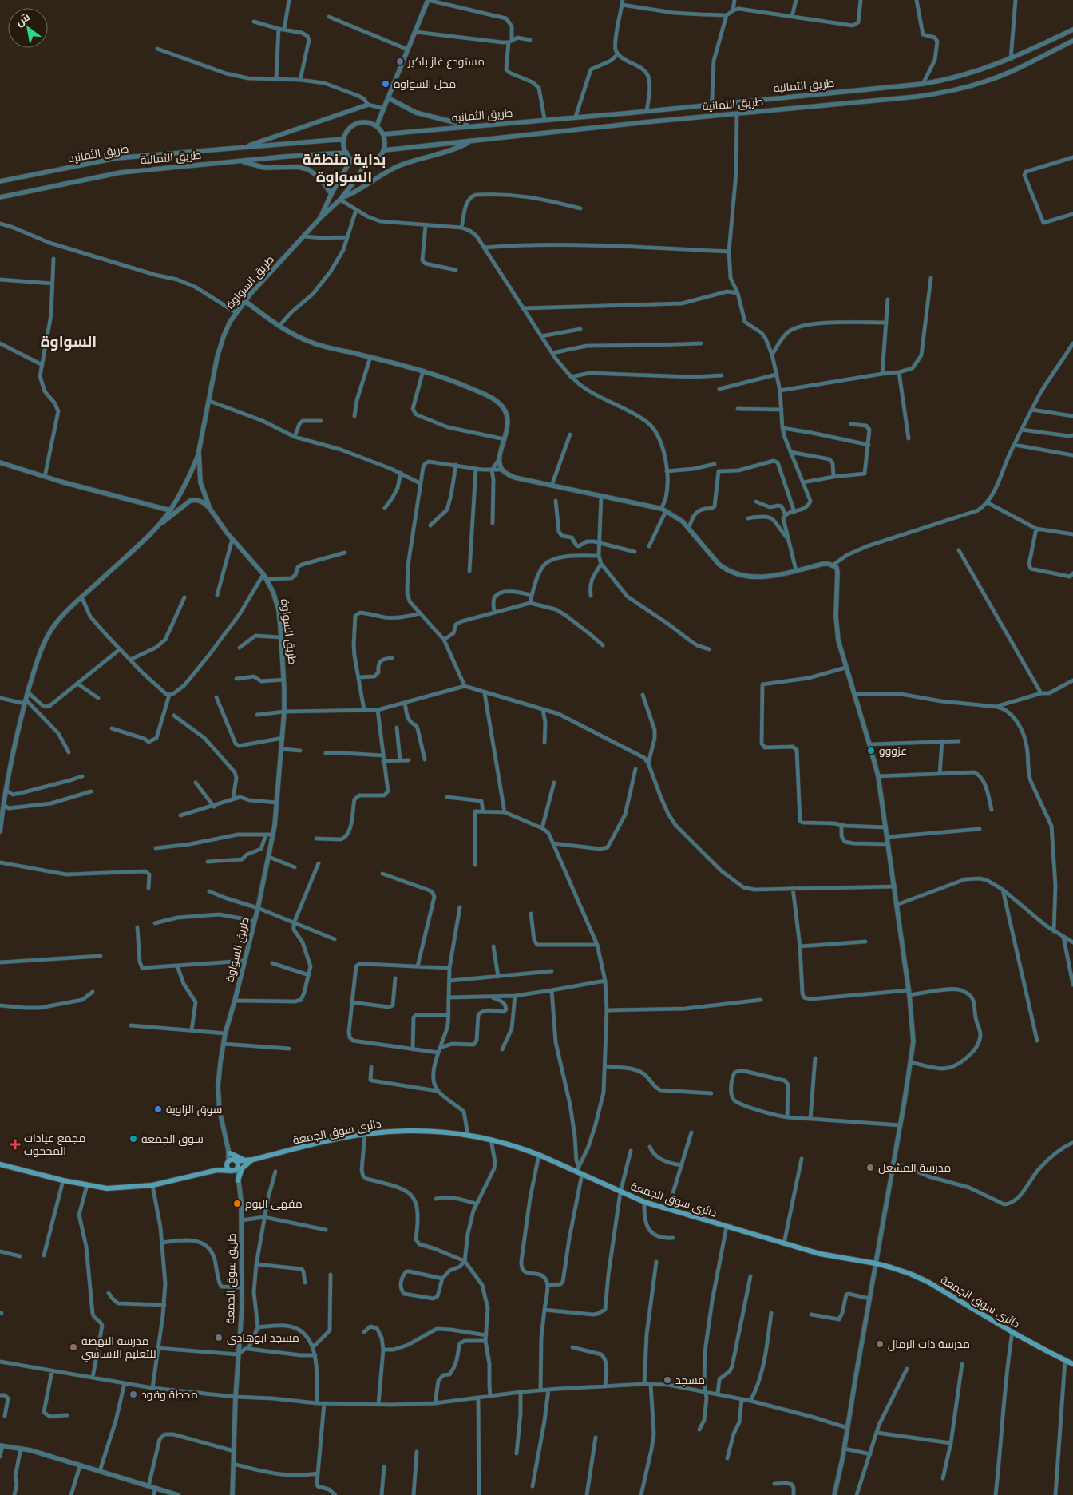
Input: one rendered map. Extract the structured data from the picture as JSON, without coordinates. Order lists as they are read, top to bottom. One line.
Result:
{"streets":{"main road":["دائرى سوق الجمعة"],"street":["طريق الثمانيه","طريق الثمانية","طريق السواوة","طريق سوق الجمعة"]},"crossings":[["طريق الثمانيه","طريق الثمانية"],["طريق الثمانيه","طريق السواوة"],["طريق الثمانية","طريق السواوة"]],"districts":["بداية منطقة السواوة","السواوة"],"places":{"other":["مستودع غاز باكير","محل السواوة","عزووو","سوق الزاوية","سوق الجمعة","مدرسة المشعل","مقهى اليوم","مسجد ابوهادي","مدرسة ذات الرمال","مدرسة النهضة للتعليم الاساسي","مسجد","محطة وقود"],"health":["مجمع عيادات المحجوب"]},"north":"top left"}
